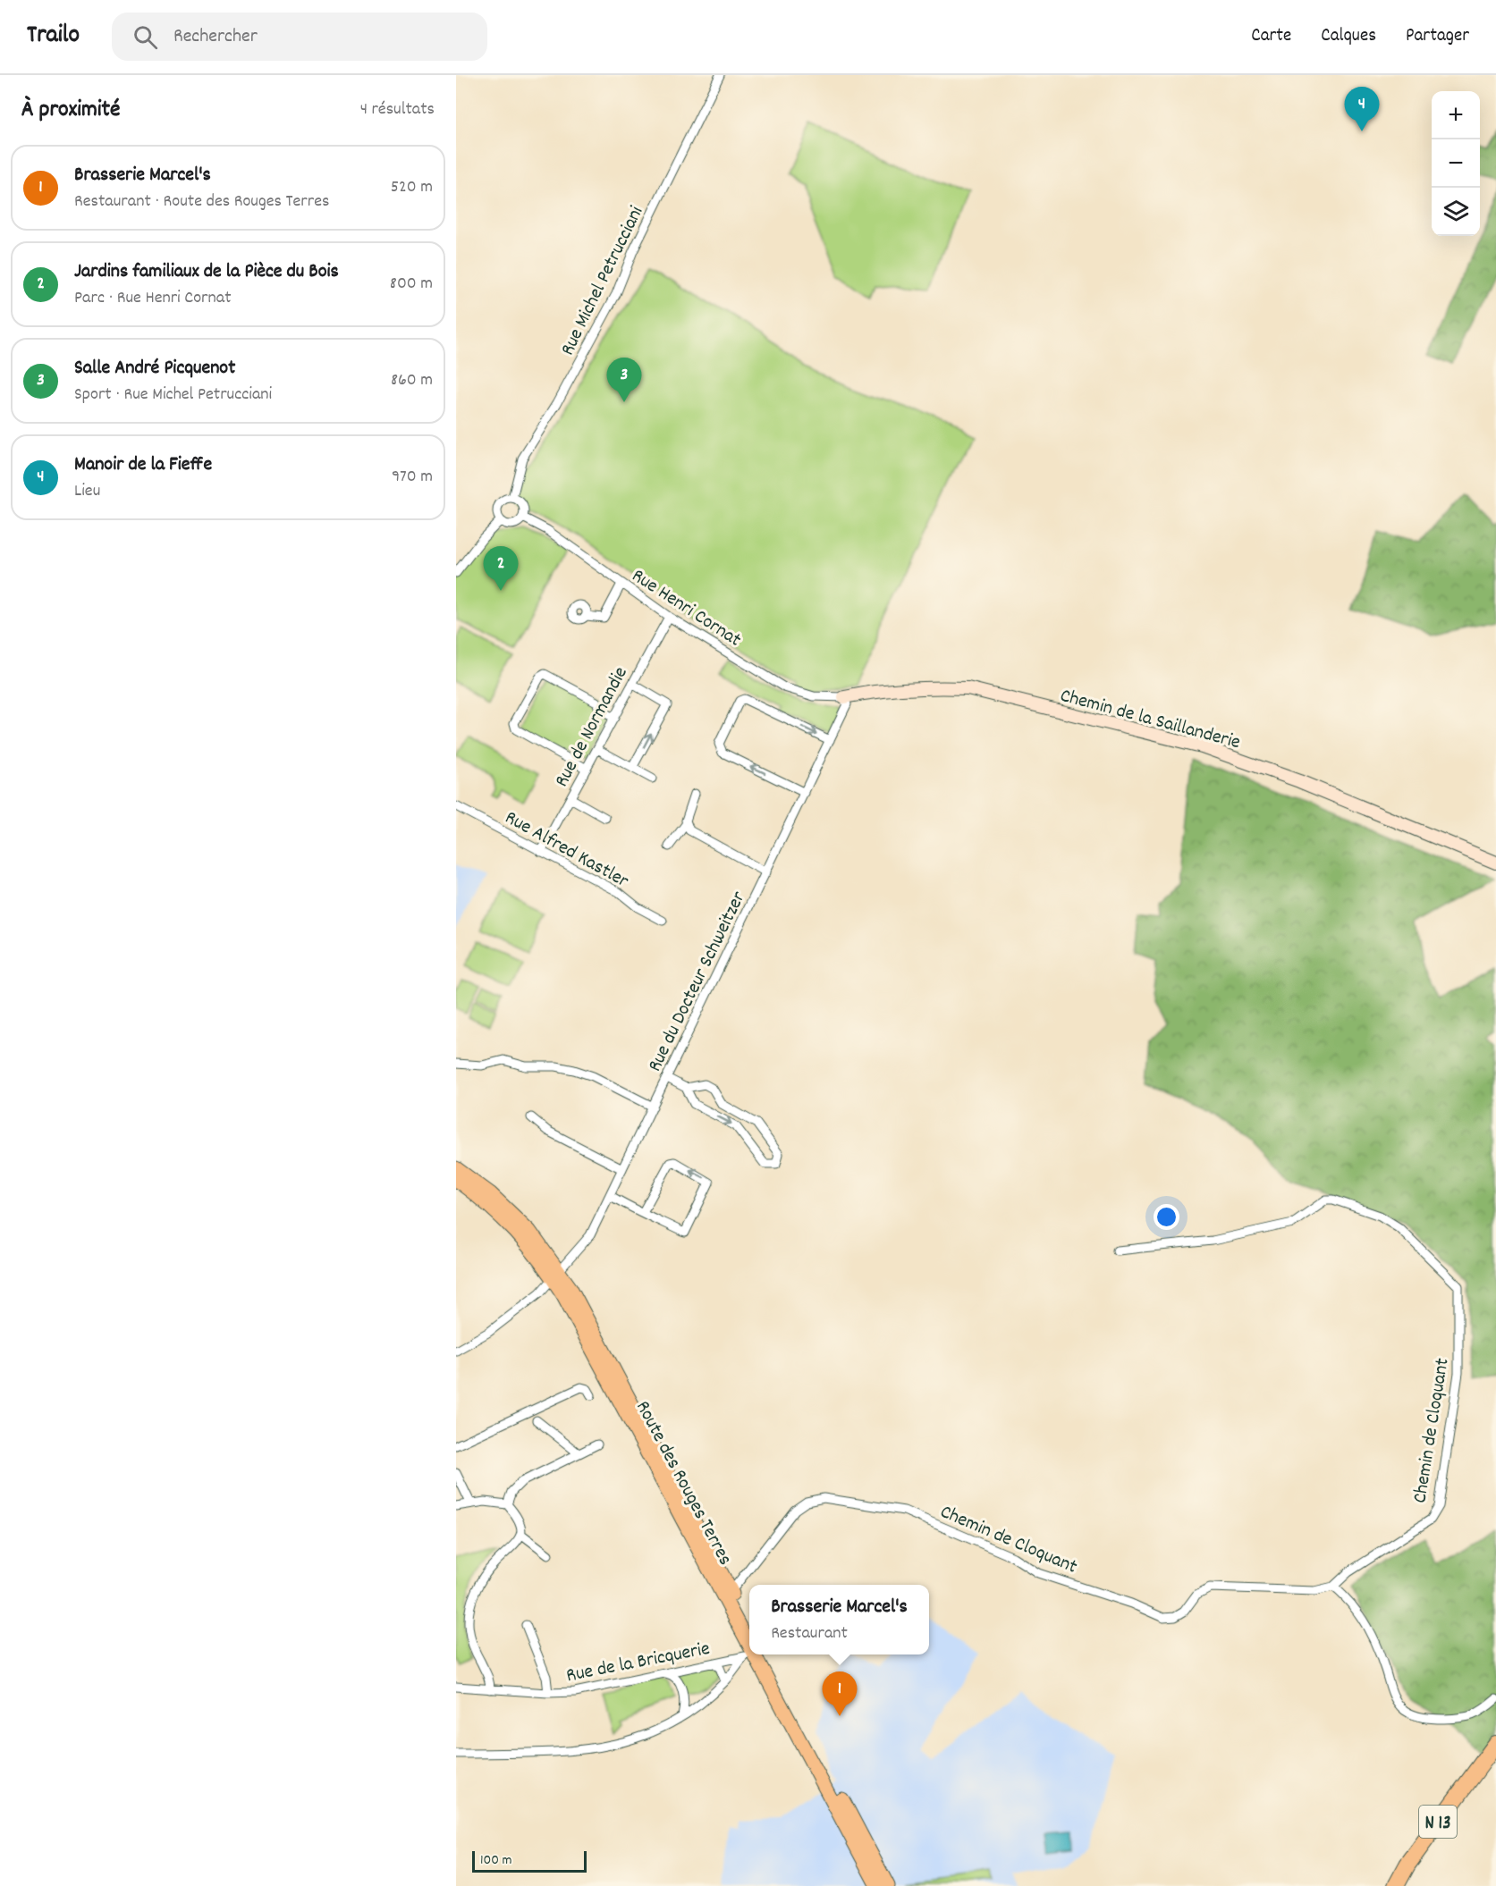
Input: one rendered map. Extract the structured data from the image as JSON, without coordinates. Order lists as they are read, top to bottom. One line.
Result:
{"streets":{"highway":["N 13"],"main road":["Route des Rouges Terres"],"street":["Rue Michel Petrucciani","Rue Henri Cornat","Chemin de la Saillanderie","Rue de Normandie","Rue Alfred Kastler","Rue du Docteur Schweitzer","Chemin de Cloquant","Rue de la Bricquerie"]},"crossings":[["Rue Michel Petrucciani","Rue Henri Cornat"],["Rue Henri Cornat","Chemin de la Saillanderie"],["Rue Henri Cornat","Rue de Normandie"],["Rue Henri Cornat","Rue du Docteur Schweitzer"],["Chemin de la Saillanderie","Rue du Docteur Schweitzer"],["Rue de Normandie","Rue Alfred Kastler"],["Rue du Docteur Schweitzer","Route des Rouges Terres"],["Chemin de Cloquant","Route des Rouges Terres"]],"scale_bar":"100 m","page":{"header":"Trailo","search":"Rechercher","nav":["Carte","Calques","Partager"],"heading":["À proximité","4 résultats"],"pins":["4","3","2","1"],"map_buttons":["+","−"],"list":[{"mark":"1","name":"Brasserie Marcel's","note":"Restaurant · Route des Rouges Terres","value":"520 m"},{"mark":"2","name":"Jardins familiaux de la Pièce du Bois","note":"Parc · Rue Henri Cornat","value":"800 m"},{"mark":"3","name":"Salle André Picquenot","note":"Sport · Rue Michel Petrucciani","value":"860 m"},{"mark":"4","name":"Manoir de la Fieffe","note":"Lieu","value":"970 m"}],"popup":["Brasserie Marcel's","Restaurant"],"scale":"100 m"}}
